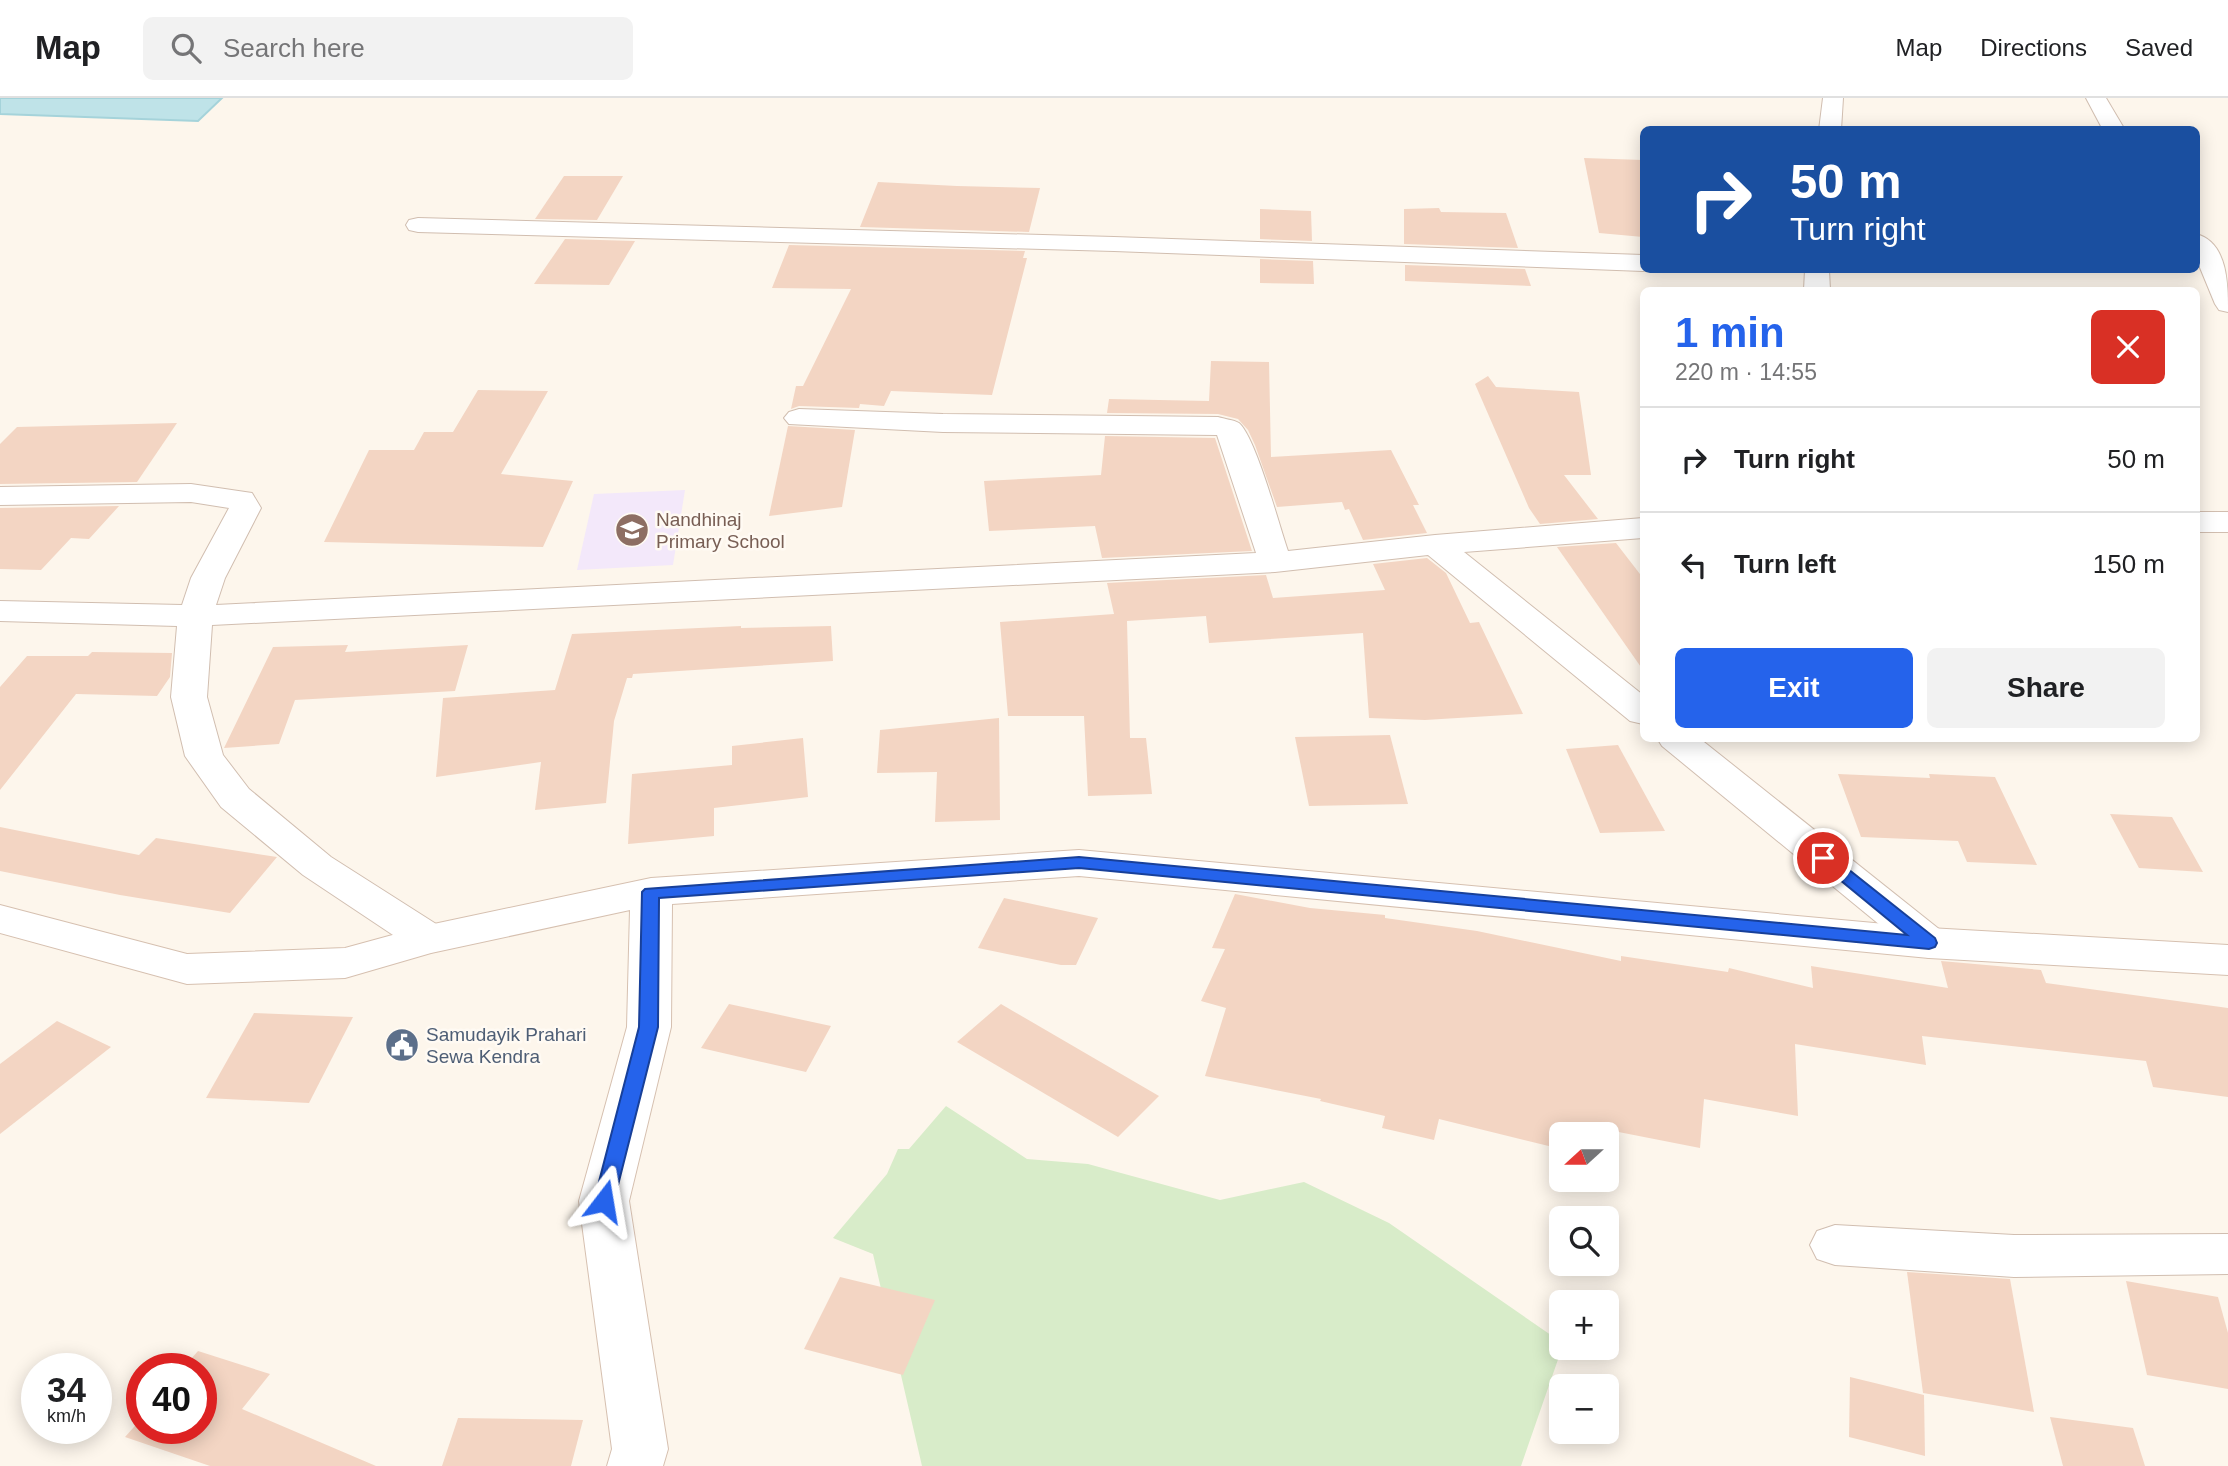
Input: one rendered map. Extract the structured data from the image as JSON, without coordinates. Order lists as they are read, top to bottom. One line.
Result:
{"places":{"school or university":["Nandhinaj Primary School"],"public building":["Samudayik Prahari Sewa Kendra"]},"north":"left","page":{"header":"Map","search":"Search here","nav":["Map","Directions","Saved"],"turn":["50 m","Turn right"],"heading":["1 min","220 m · 14:55"],"list":[{"name":"Turn right","value":"50 m"},{"name":"Turn left","value":"150 m"}],"buttons":["Exit","Share"],"map_buttons":["+","−"],"speed":"34 km/h","limit":"40"}}
